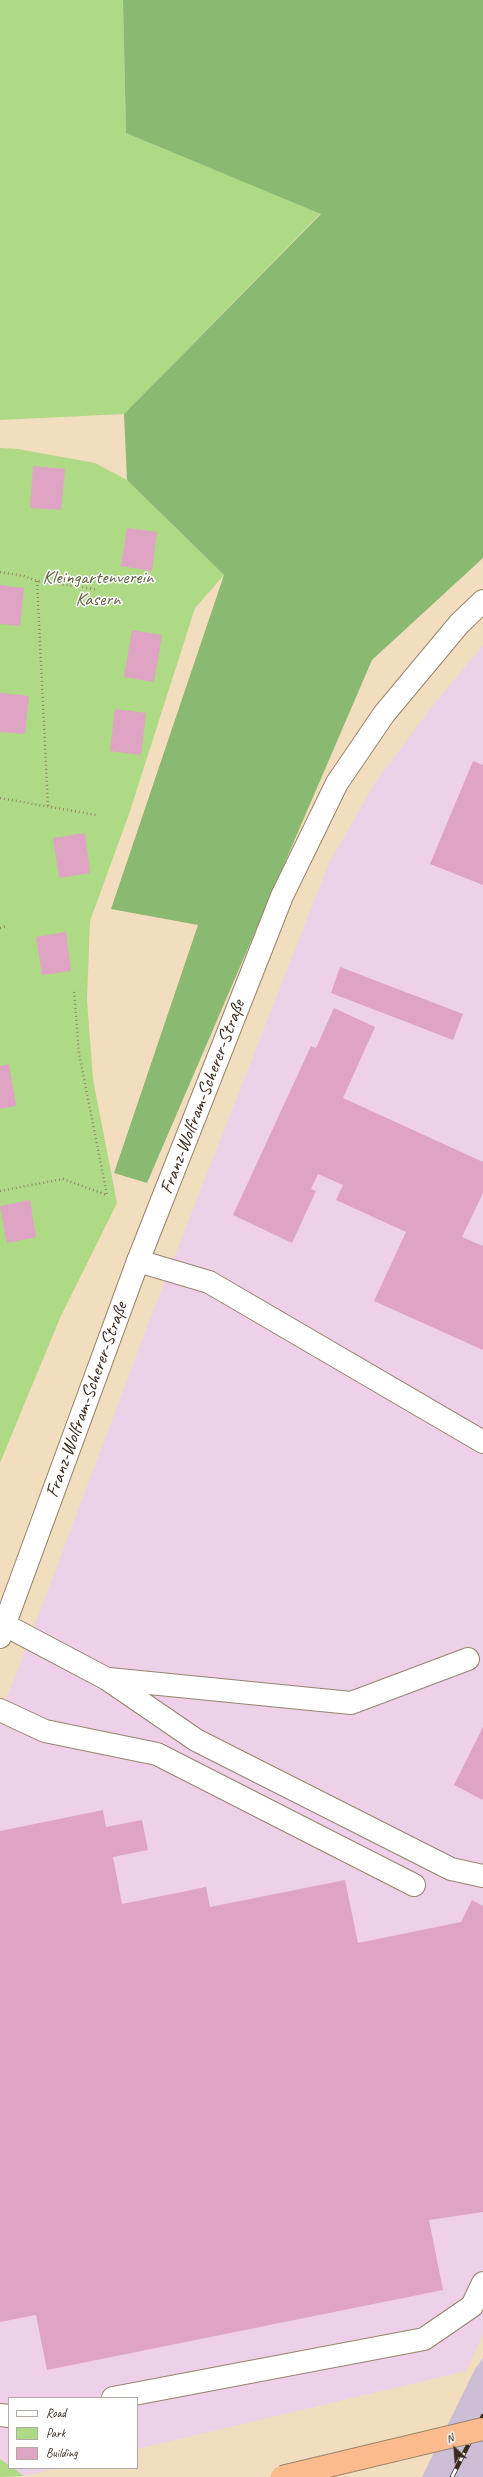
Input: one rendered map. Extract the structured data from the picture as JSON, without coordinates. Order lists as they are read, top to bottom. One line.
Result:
{"streets":{"street":["Franz-Wolfram-Scherer-Straße"]},"parks":["Kleingartenverein Kasern"],"legend":["Road","Park","Building"],"north":"top left"}
